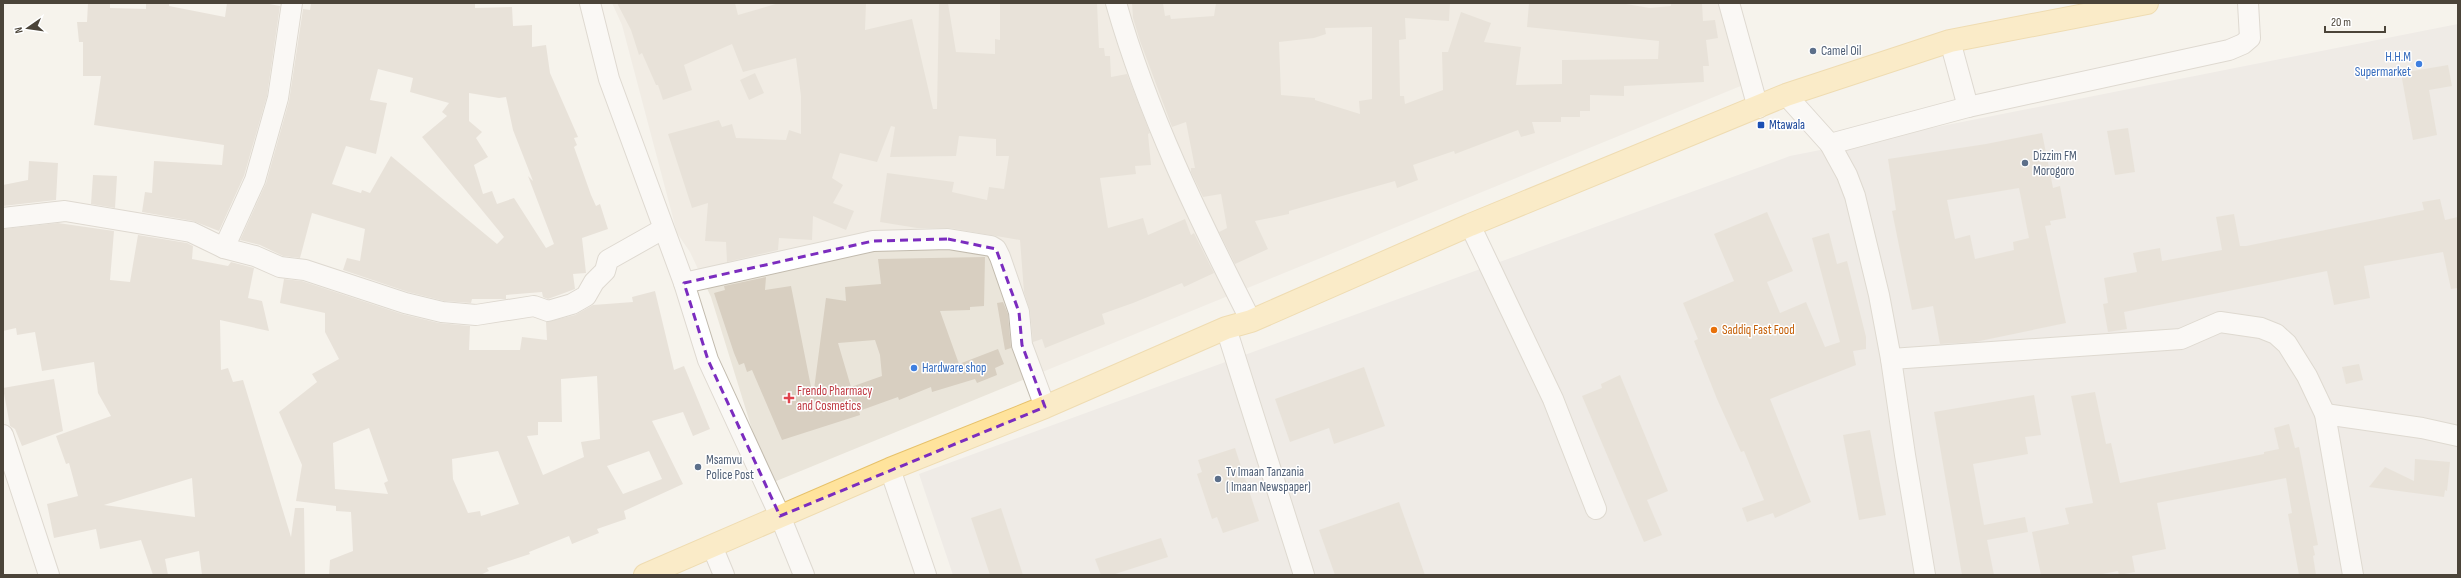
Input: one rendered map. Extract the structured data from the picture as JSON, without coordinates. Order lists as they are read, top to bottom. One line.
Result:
{"places":{"other":["Camel Oil","H.H.M Supermarket","Dizzim FM Morogoro","Saddiq Fast Food","Hardware shop","Msamvu Police Post","Tv Imaan Tanzania ( Imaan Newspaper)"],"transit":["Mtawala"],"health":["Frendo Pharmacy and Cosmetics"]},"scale_bar":"20 m","north":"left"}
